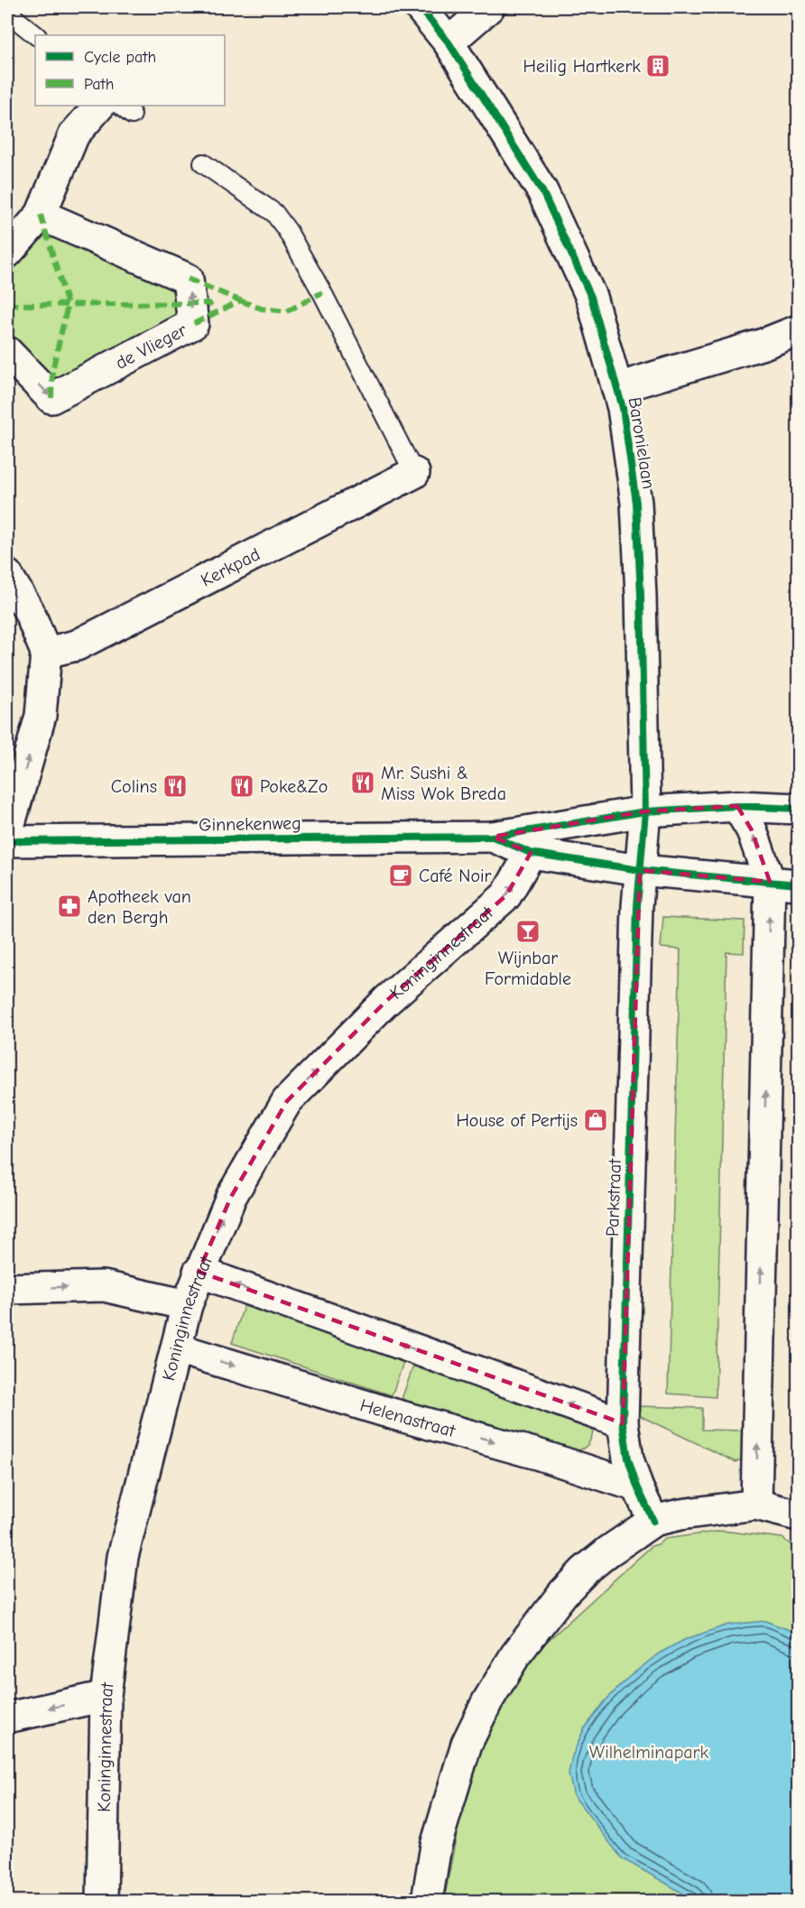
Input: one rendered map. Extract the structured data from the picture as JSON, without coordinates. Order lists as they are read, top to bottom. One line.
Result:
{"streets":{"street":["de Vlieger","Baronielaan","Kerkpad","Ginnekenweg","Koninginnestraat","Parkstraat","Helenastraat"]},"crossings":[["Baronielaan","Ginnekenweg"],["Baronielaan","Parkstraat"],["Ginnekenweg","Koninginnestraat"],["Ginnekenweg","Parkstraat"],["Koninginnestraat","Helenastraat"],["Parkstraat","Helenastraat"]],"one_way":["Koninginnestraat"],"parks":["Wilhelminapark"],"places":{"building":["Heilig Hartkerk"],"restaurant":["Mr. Sushi & Miss Wok Breda","Colins","Poke&Zo"],"cafe":["Café Noir"],"pharmacy":["Apotheek van den Bergh"],"bar":["Wijnbar Formidable"],"shop":["House of Pertijs"]},"legend":["Cycle path","Path"]}
